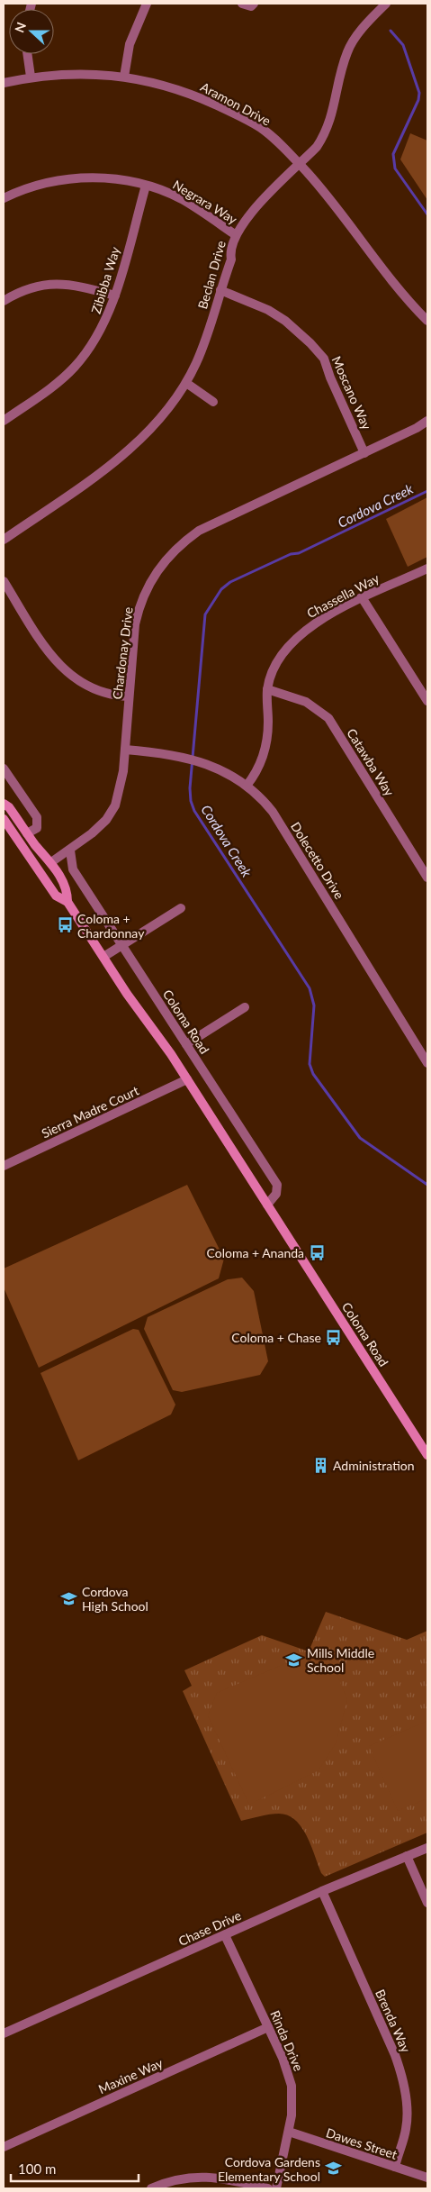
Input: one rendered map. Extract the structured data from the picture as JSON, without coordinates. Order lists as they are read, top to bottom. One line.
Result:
{"streets":{"main road":["Coloma Road"],"street":["Aramon Drive","Negrara Way","Beclan Drive","Zibibba Way","Moscano Way","Chassella Way","Chardonay Drive","Catawba Way","Dolecetto Drive","Sierra Madre Court","Chase Drive","Brenda Way","Rinda Drive","Maxine Way","Dawes Street"]},"crossings":[["Aramon Drive","Beclan Drive"],["Negrara Way","Beclan Drive"],["Negrara Way","Zibibba Way"],["Beclan Drive","Moscano Way"],["Moscano Way","Chardonay Drive"],["Chassella Way","Catawba Way"],["Chassella Way","Dolecetto Drive"],["Chardonay Drive","Dolecetto Drive"],["Chardonay Drive","Coloma Road"],["Coloma Road","Sierra Madre Court"],["Chase Drive","Brenda Way"],["Chase Drive","Rinda Drive"],["Brenda Way","Dawes Street"],["Rinda Drive","Maxine Way"],["Rinda Drive","Dawes Street"]],"water":["Cordova Creek"],"places":{"bus stop":["Coloma + Chardonnay","Coloma + Ananda","Coloma + Chase"],"building":["Administration"],"school or university":["Cordova High School","Mills Middle School","Cordova Gardens Elementary School"]},"scale_bar":"100 m","north":"left"}
